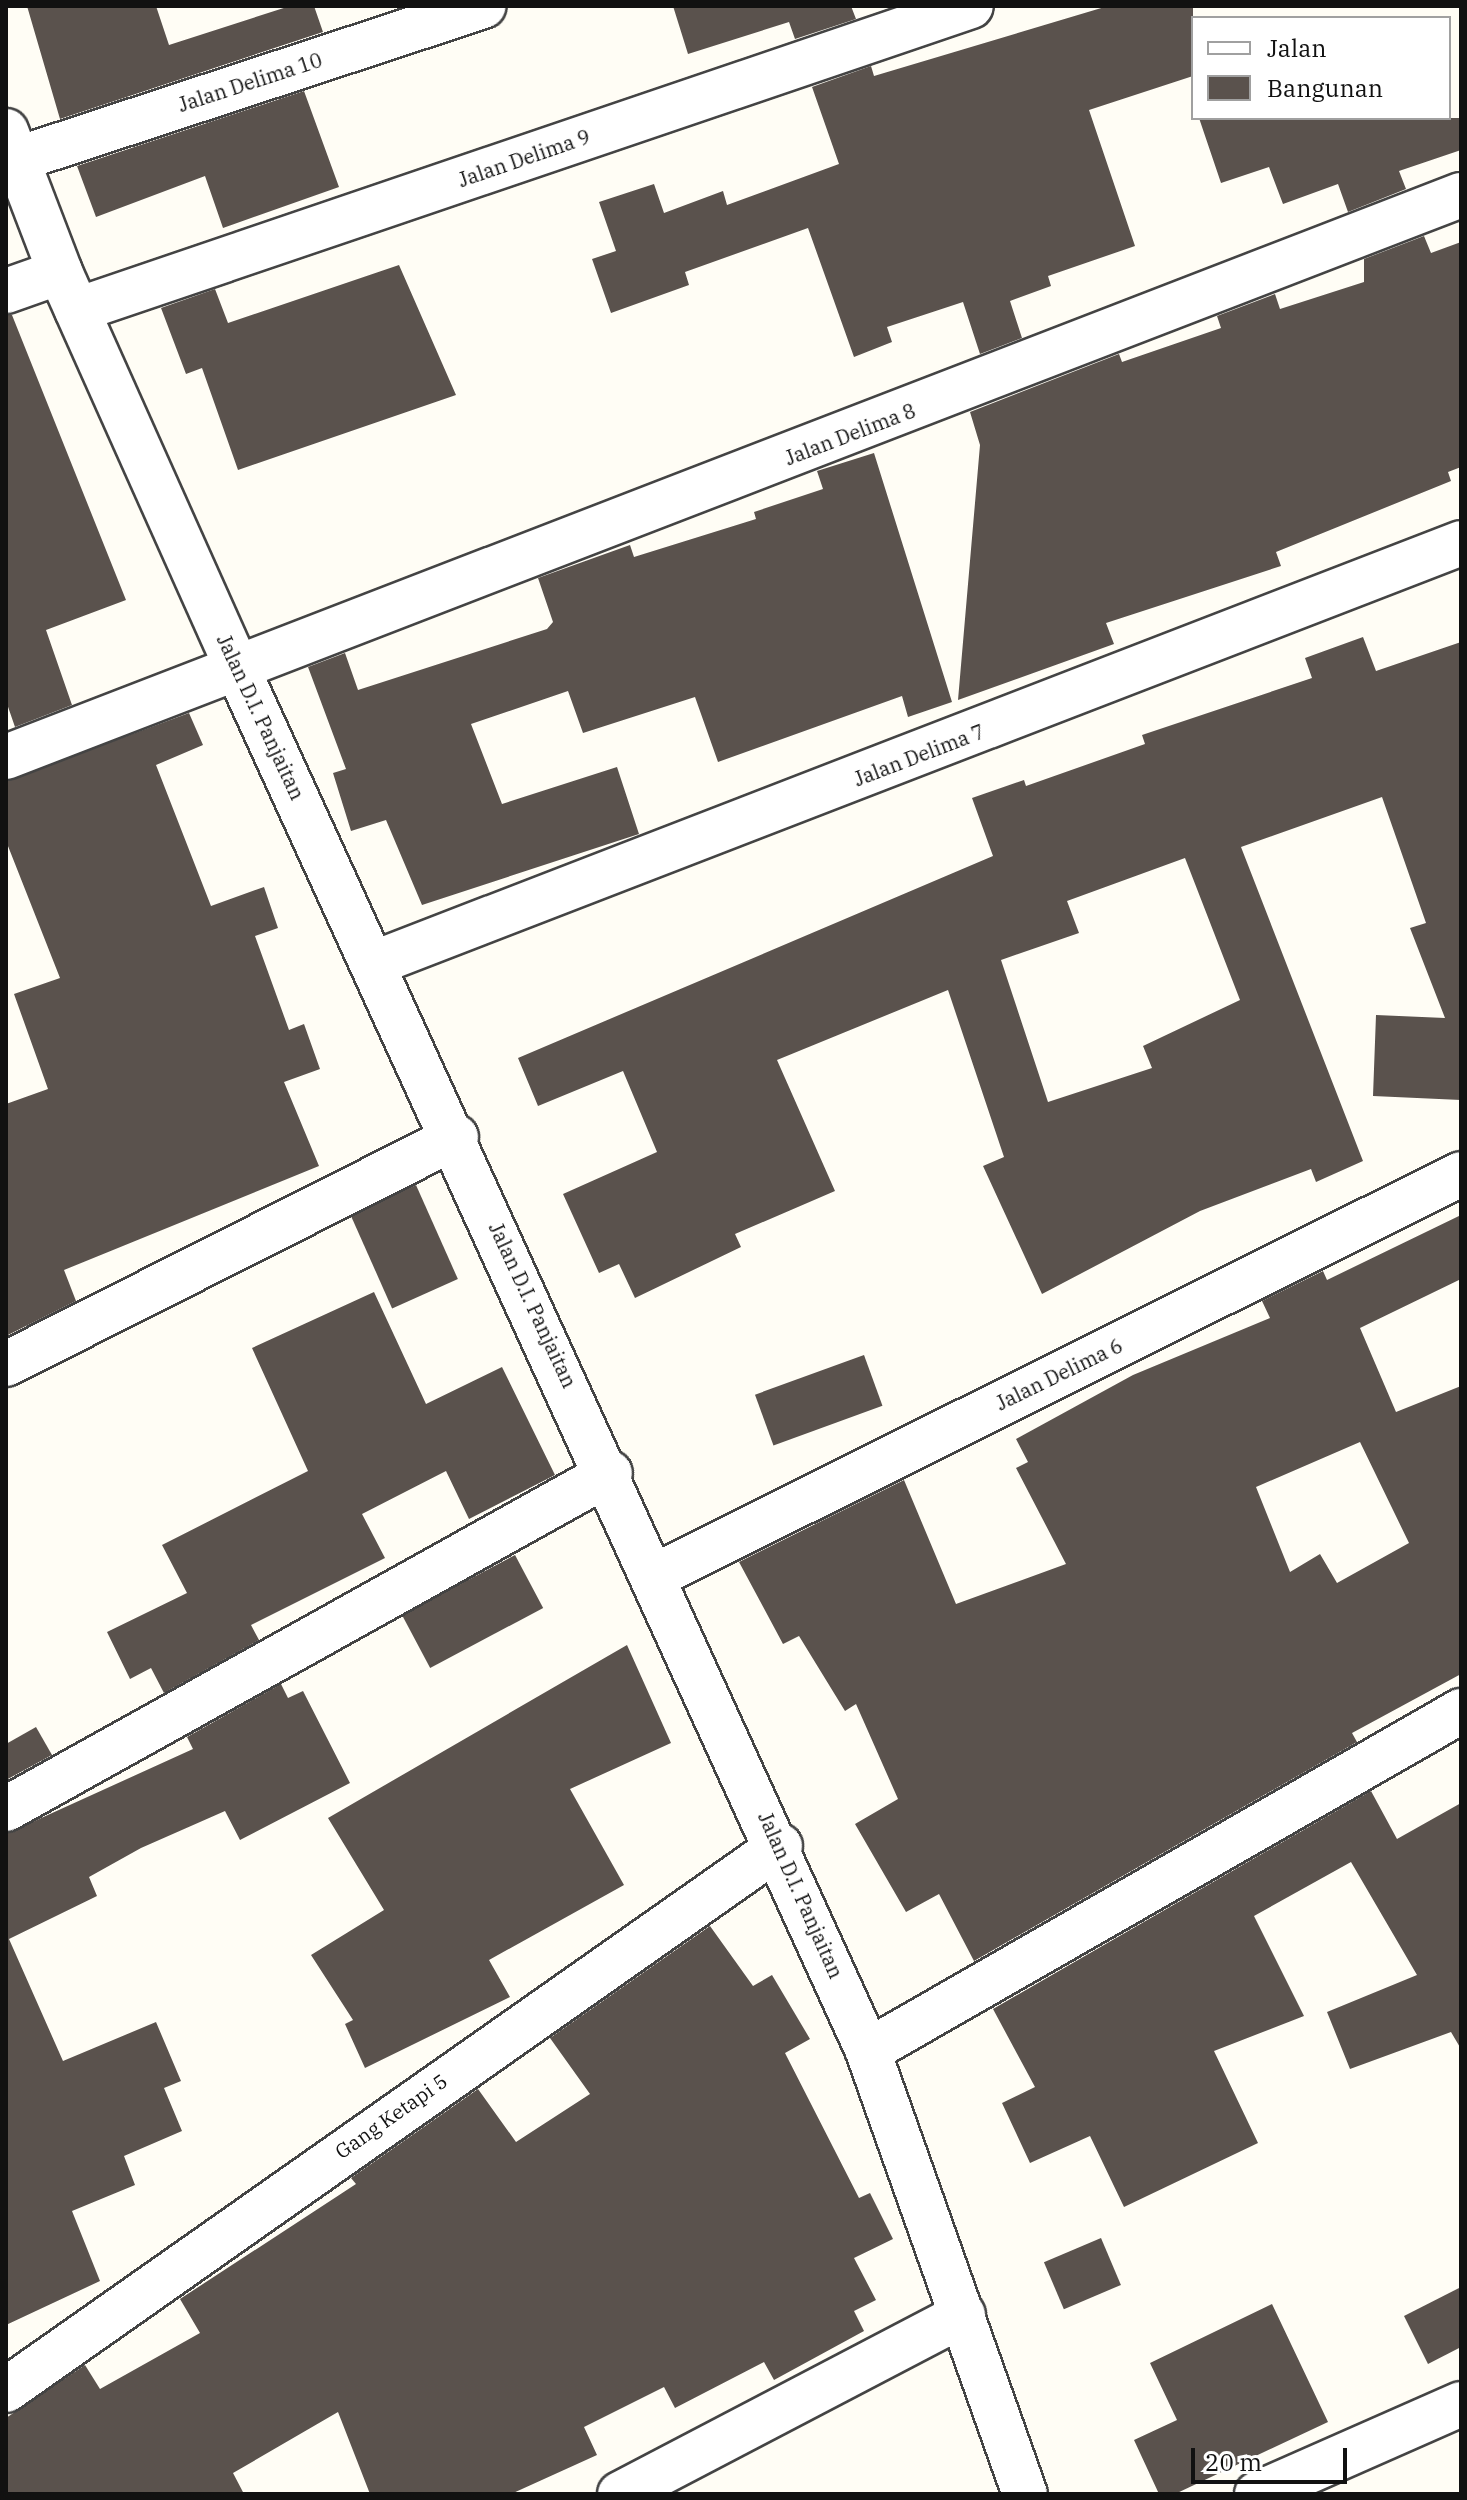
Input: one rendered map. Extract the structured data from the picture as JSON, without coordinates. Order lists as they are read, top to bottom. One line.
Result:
{"streets":{"street":["Jalan Delima 10","Jalan Delima 9","Jalan Delima 8","Jalan D.I. Panjaitan","Jalan Delima 7","Jalan Delima 6","Gang Ketapi 5"]},"crossings":[["Jalan Delima 10","Jalan D.I. Panjaitan"],["Jalan Delima 9","Jalan D.I. Panjaitan"],["Jalan Delima 8","Jalan D.I. Panjaitan"],["Jalan D.I. Panjaitan","Jalan Delima 7"],["Jalan D.I. Panjaitan","Jalan Delima 6"],["Jalan D.I. Panjaitan","Gang Ketapi 5"]],"legend":["Jalan","Bangunan"],"scale_bar":"20 m"}
